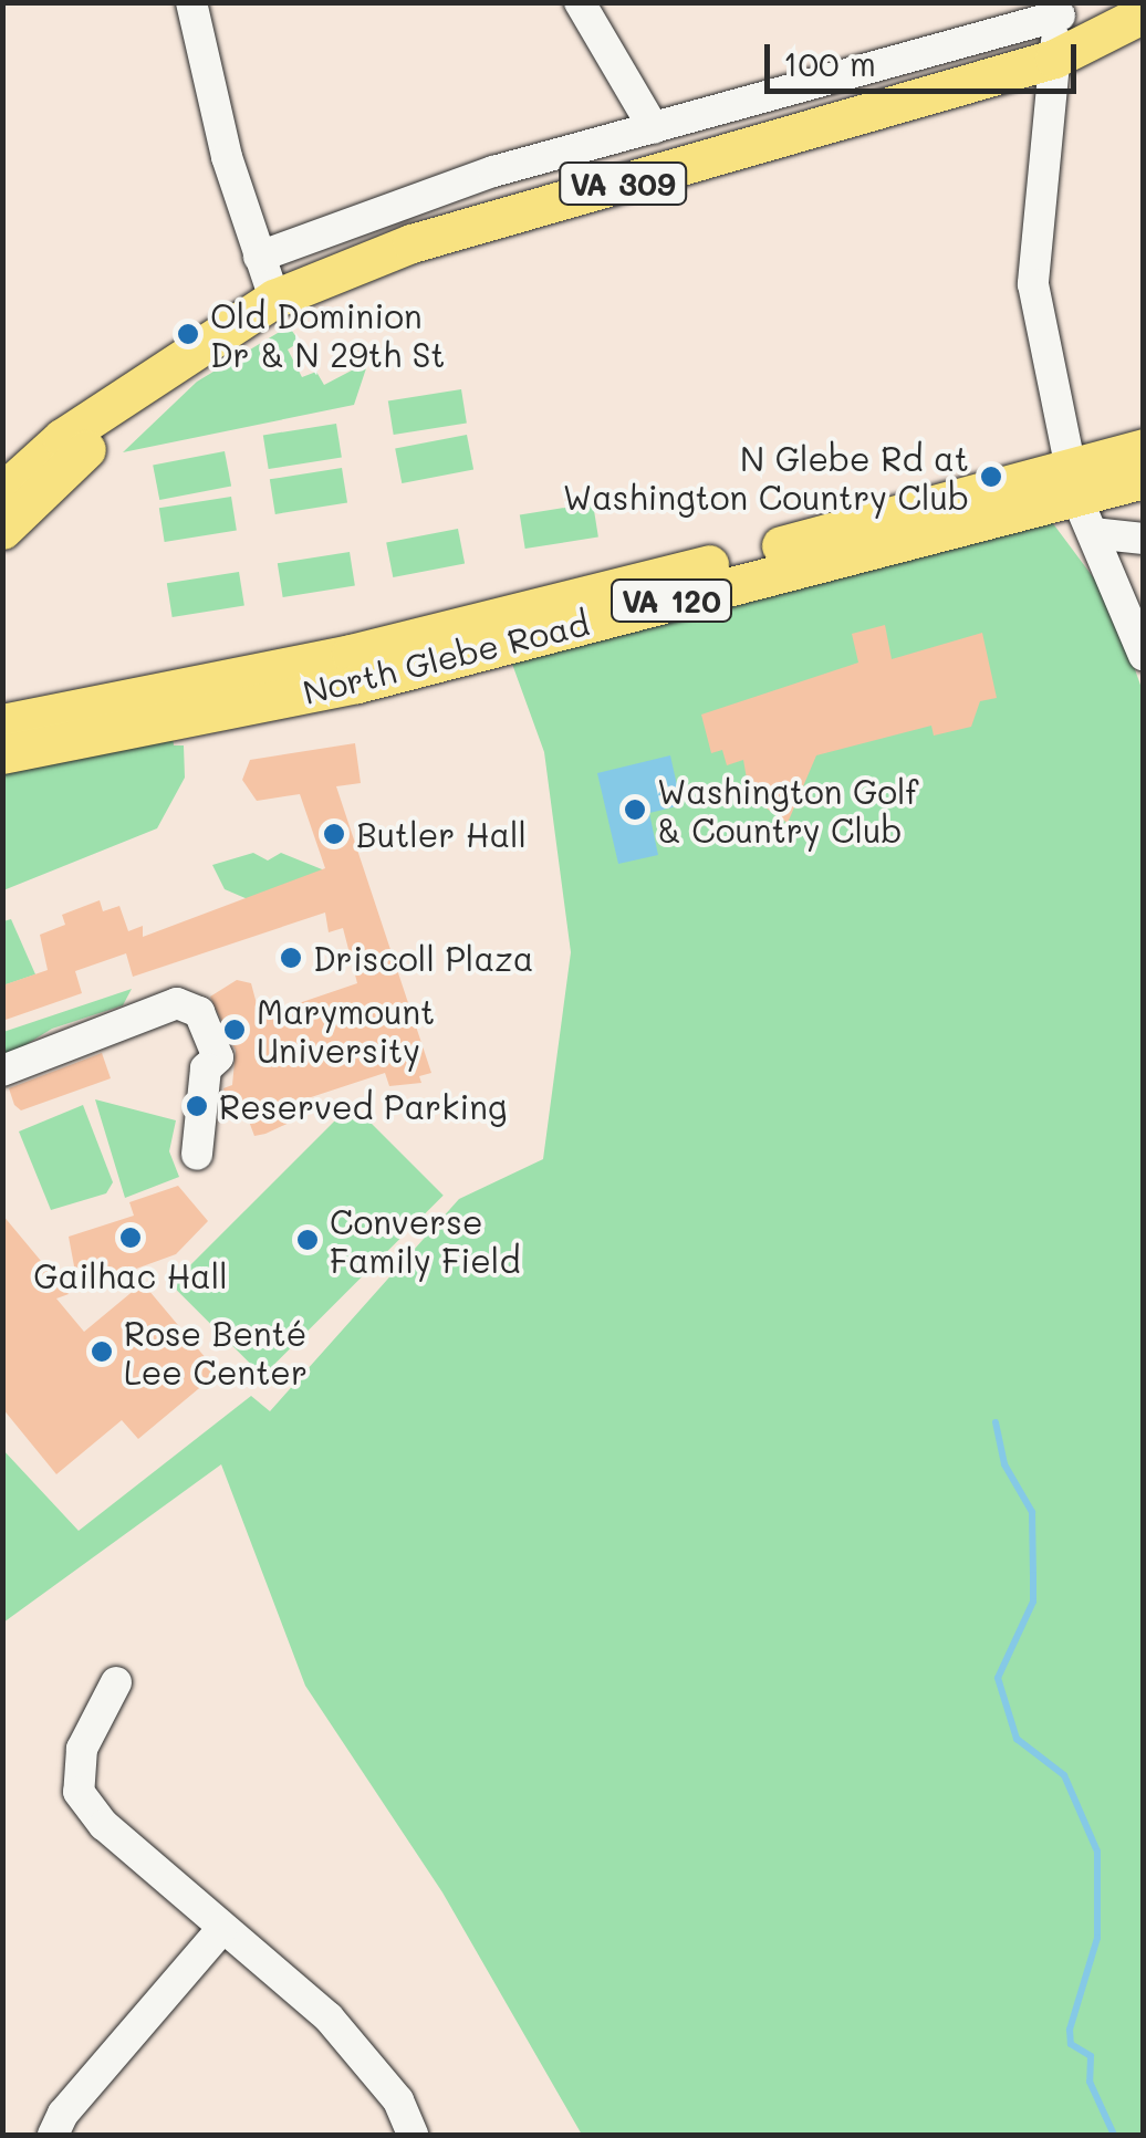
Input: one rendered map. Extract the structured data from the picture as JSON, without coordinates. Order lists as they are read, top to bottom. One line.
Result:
{"streets":{"main road":["VA 309","VA 120","North Glebe Road"]},"places":["Old Dominion Dr & N 29th St","N Glebe Rd at Washington Country Club","Washington Golf & Country Club","Butler Hall","Driscoll Plaza","Marymount University","Reserved Parking","Gailhac Hall","Converse Family Field","Rose Benté Lee Center"],"scale_bar":"100 m"}
